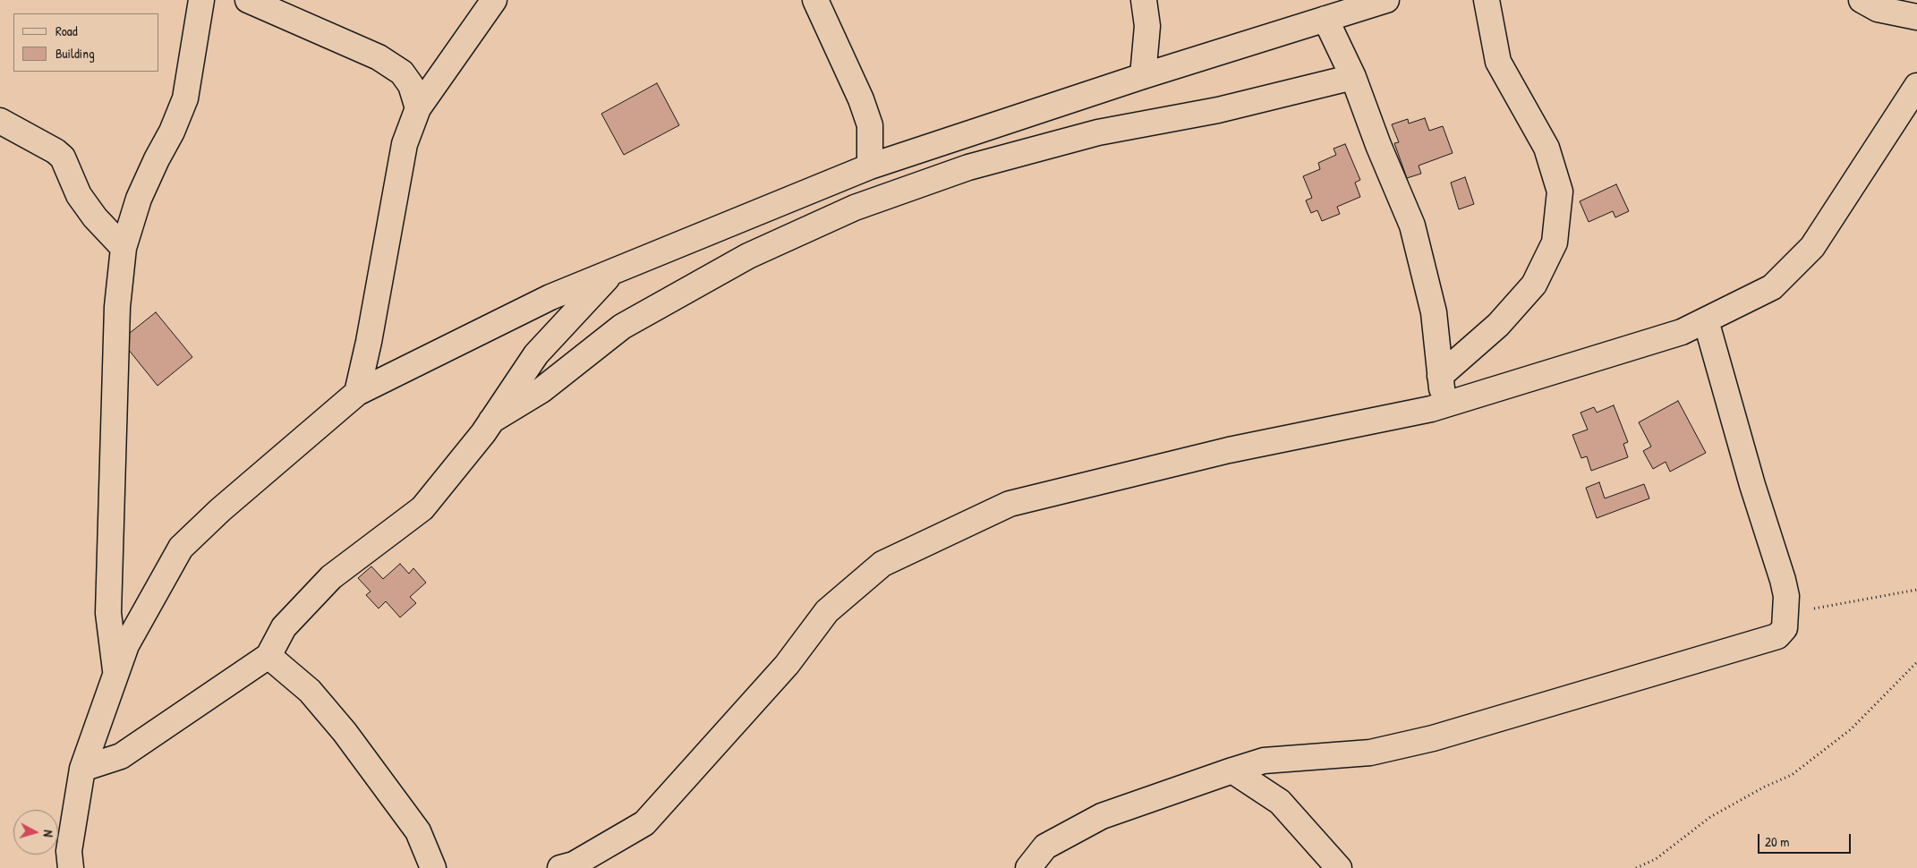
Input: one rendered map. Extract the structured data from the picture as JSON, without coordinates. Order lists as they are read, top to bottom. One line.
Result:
{"legend":["Road","Building"],"scale_bar":"20 m","north":"right"}
